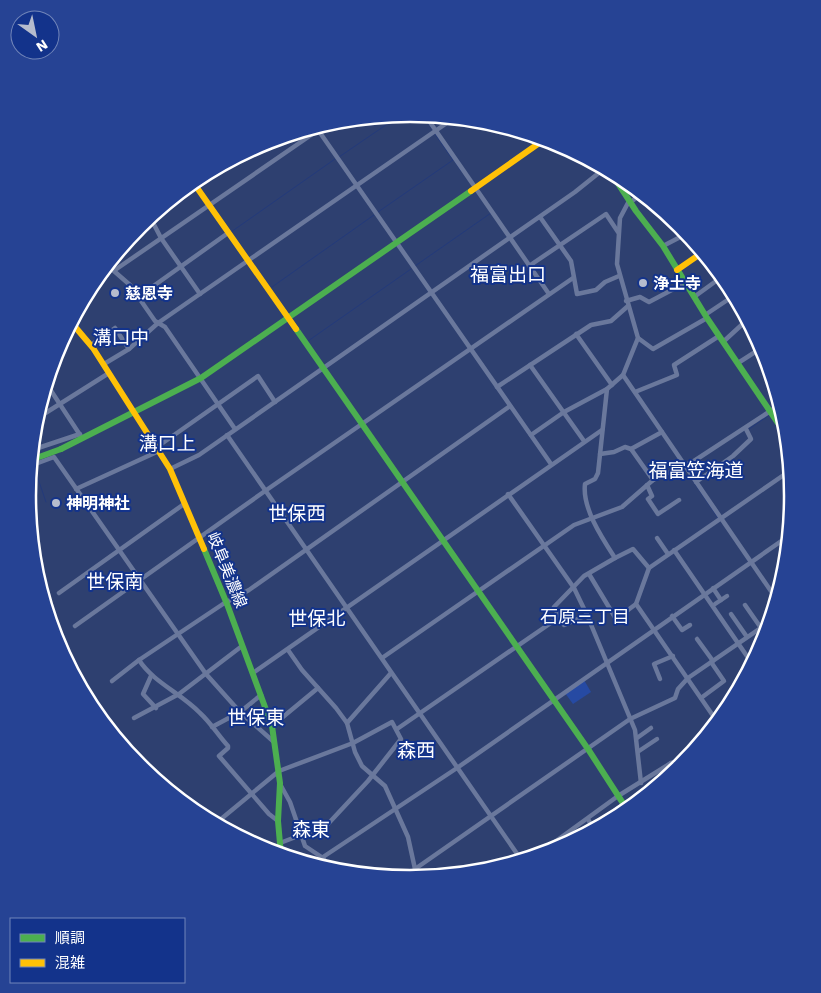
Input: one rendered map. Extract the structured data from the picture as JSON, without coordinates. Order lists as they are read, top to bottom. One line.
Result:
{"streets":{"street":["岐阜美濃線"]},"districts":["福富出口","溝口中","溝口上","福富笠海道","世保西","世保南","石原三丁目","世保北","世保東","森西","森東"],"places":["浄土寺","慈恩寺","神明神社"],"legend":["順調","混雑"],"north":"bottom right"}
